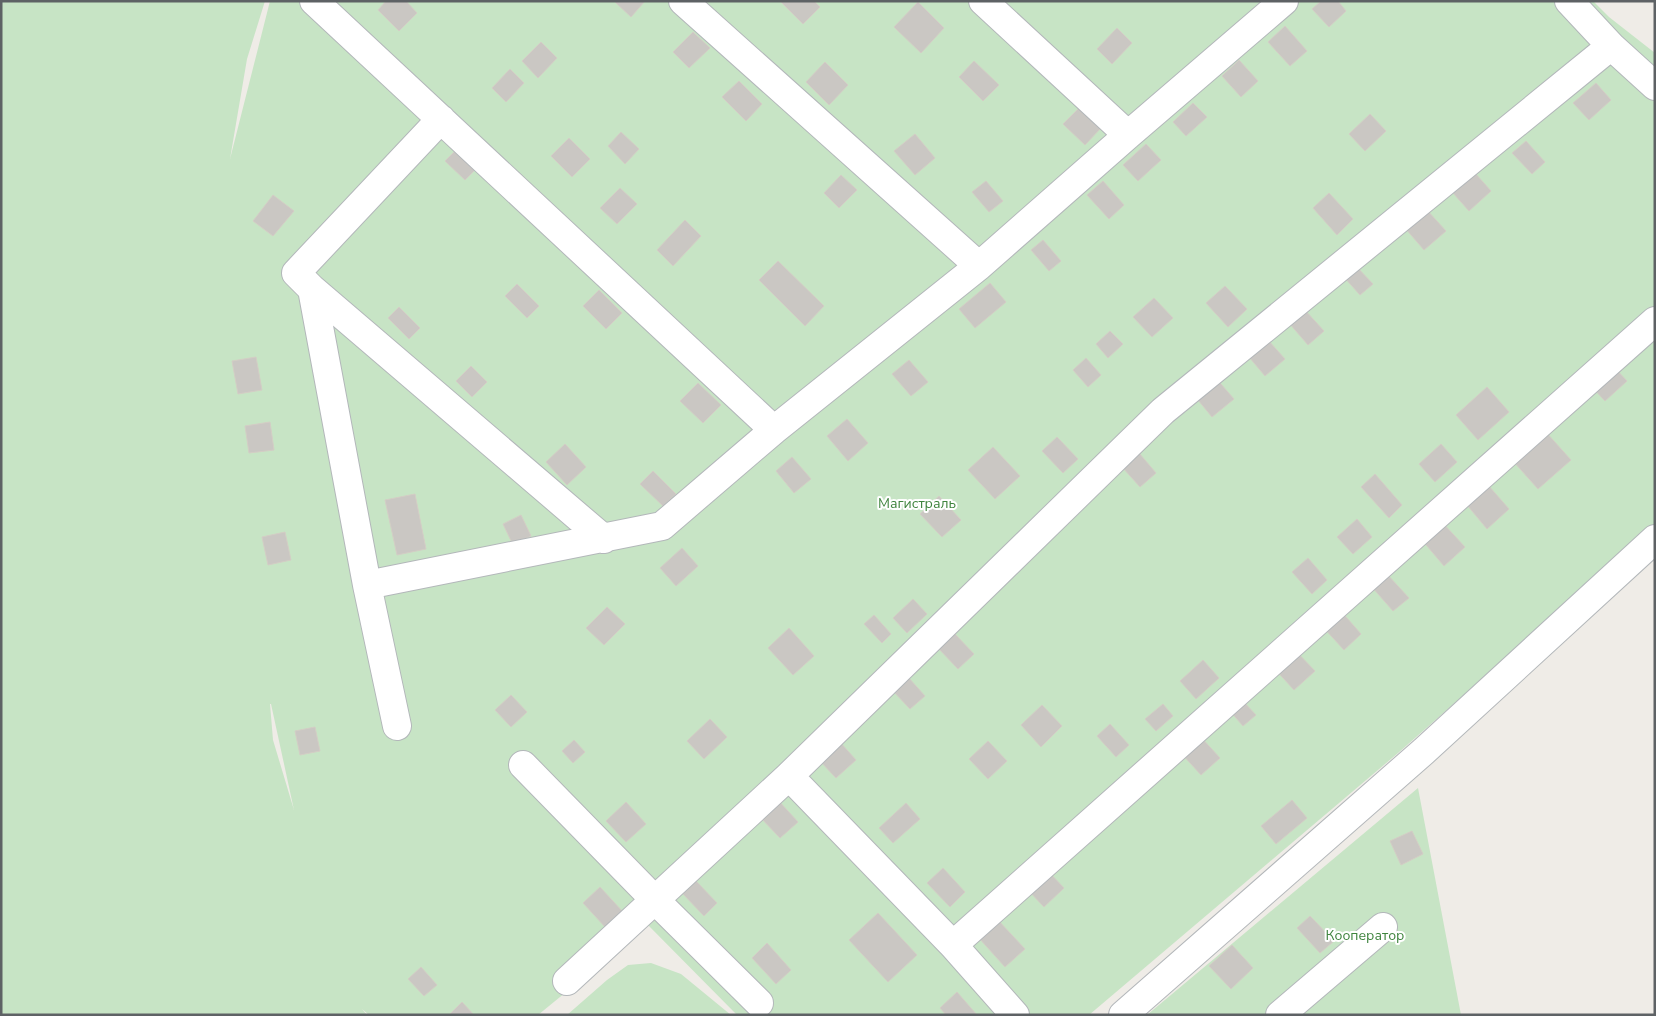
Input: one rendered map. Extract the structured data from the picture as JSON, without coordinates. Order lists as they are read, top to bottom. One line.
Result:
{"parks":["Магистраль","Кооператор"]}
